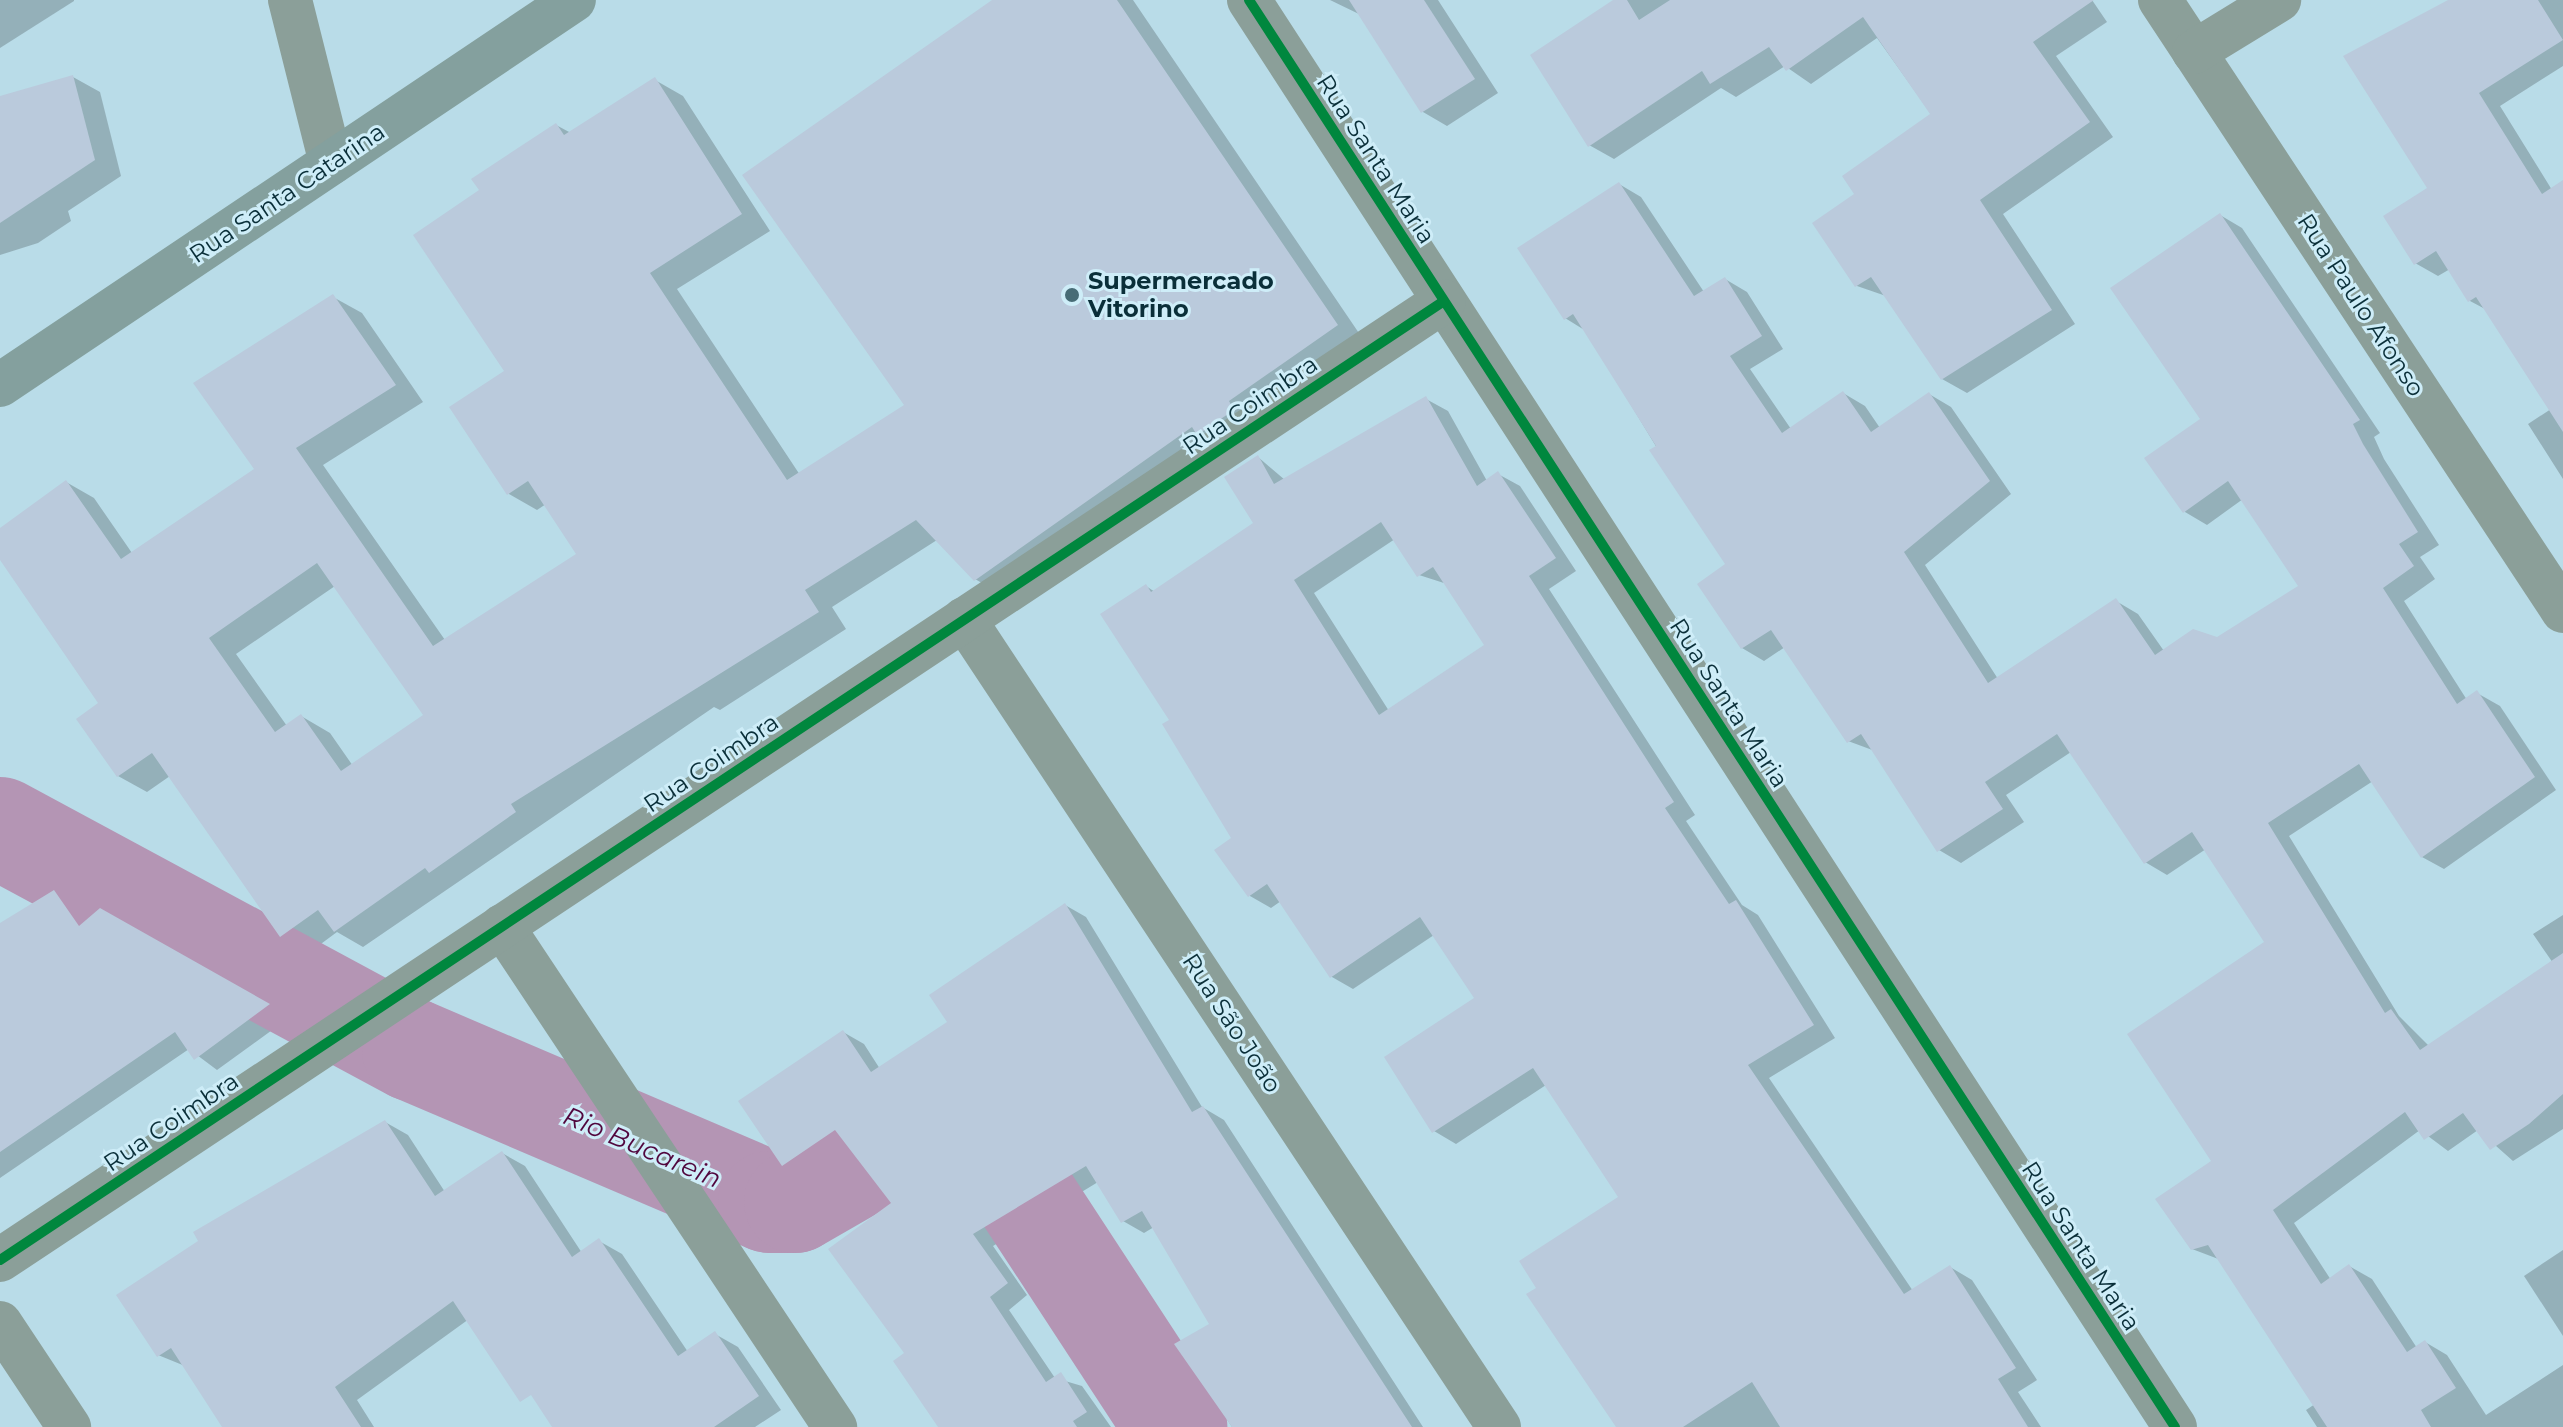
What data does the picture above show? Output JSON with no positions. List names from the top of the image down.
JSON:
{
  "streets": {
    "main road": ["Rua Santa Catarina"],
    "street": [
      "Rua Santa Maria",
      "Rua Paulo Afonso",
      "Rua Coimbra",
      "Rua São João"
    ]
  },
  "crossings": [
    ["Rua Santa Maria", "Rua Coimbra"],
    ["Rua Coimbra", "Rua São João"]
  ],
  "water": ["Rio Bucarein"],
  "places": ["Supermercado Vitorino"]
}
